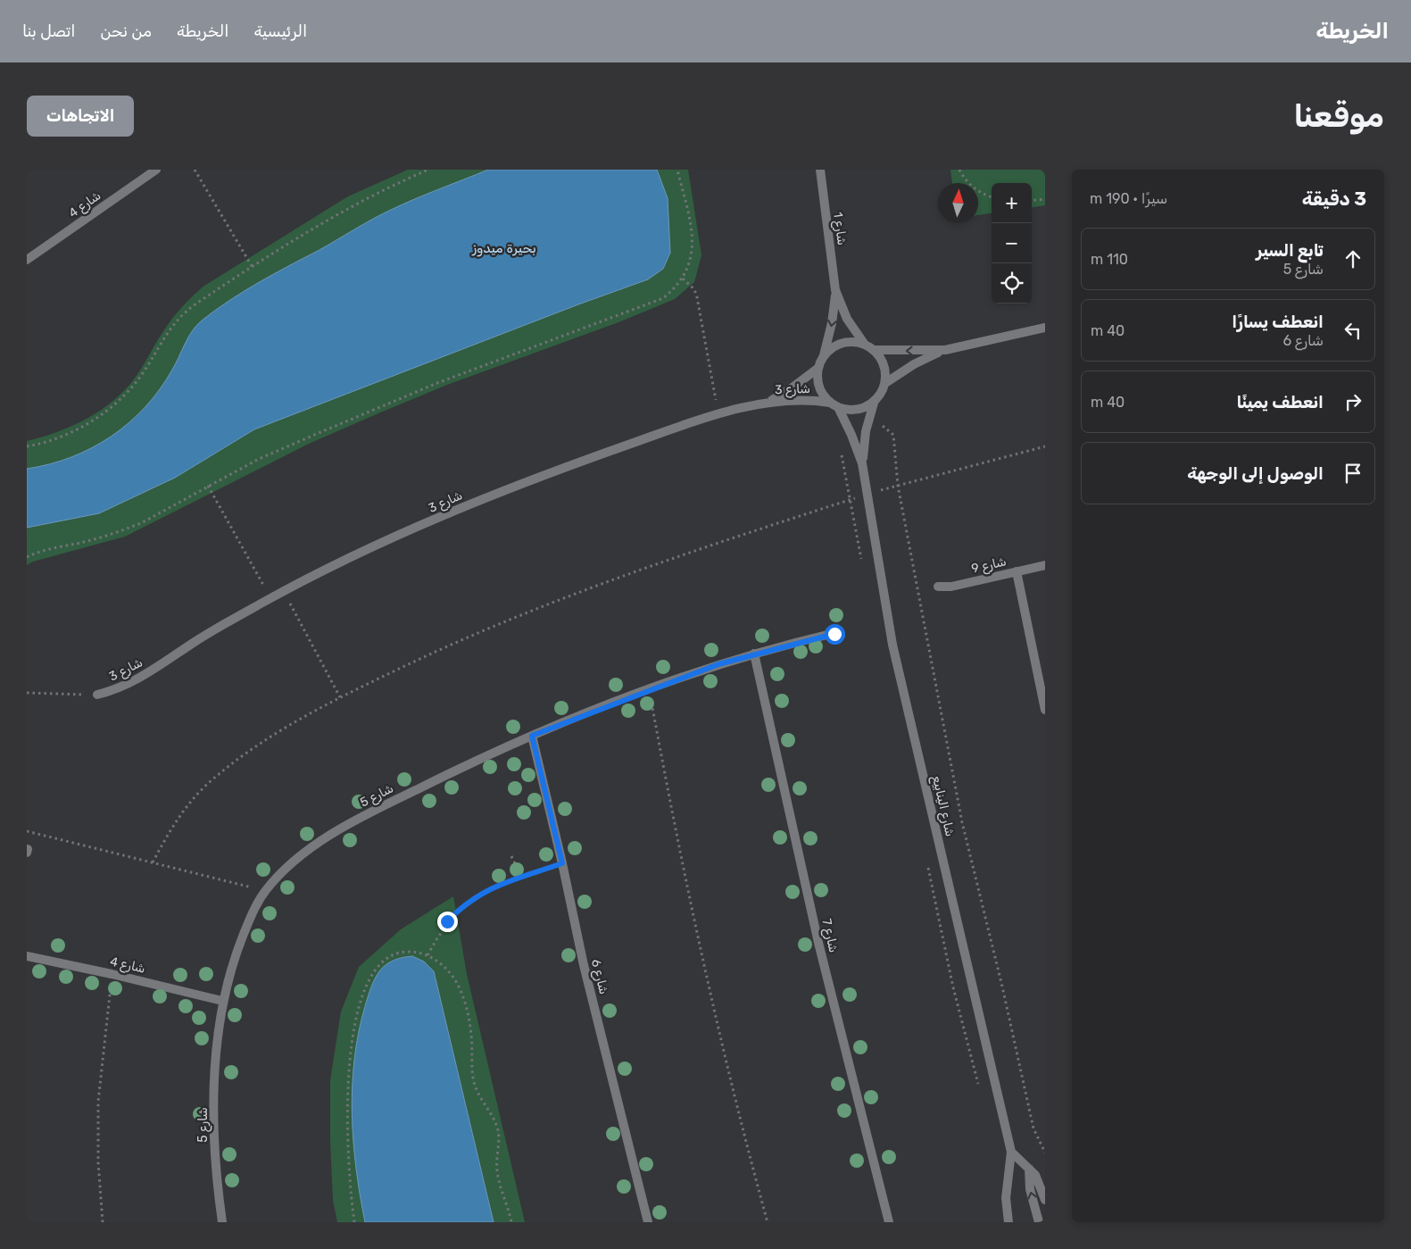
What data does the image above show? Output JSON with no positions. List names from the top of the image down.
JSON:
{
  "streets": {
    "street": [
      "شارع 4",
      "شارع 1",
      "شارع 3",
      "شارع 9",
      "شارع 5",
      "شارع الينابيع",
      "شارع 7",
      "شارع 6"
    ]
  },
  "crossings": [
    ["شارع 4", "شارع 5"],
    ["شارع 1", "شارع 3"],
    ["شارع 1", "شارع الينابيع"],
    ["شارع 3", "شارع الينابيع"],
    ["شارع 5", "شارع 7"],
    ["شارع 5", "شارع 6"]
  ],
  "water": ["بحيرة ميدوز"],
  "north": "top",
  "page": {
    "header": "الخريطة",
    "nav": [
      "الرئيسية",
      "الخريطة",
      "من نحن",
      "اتصل بنا"
    ],
    "buttons": "الاتجاهات",
    "title": "موقعنا",
    "heading": ["3 دقيقة", "سيرًا · 190 m"],
    "map_buttons": ["+", "−"],
    "list": [
      ["تابع السير", "شارع 5", "110 m"],
      ["انعطف يسارًا", "شارع 6", "40 m"],
      ["انعطف يمينًا", "40 m"],
      "الوصول إلى الوجهة"
    ]
  }
}
